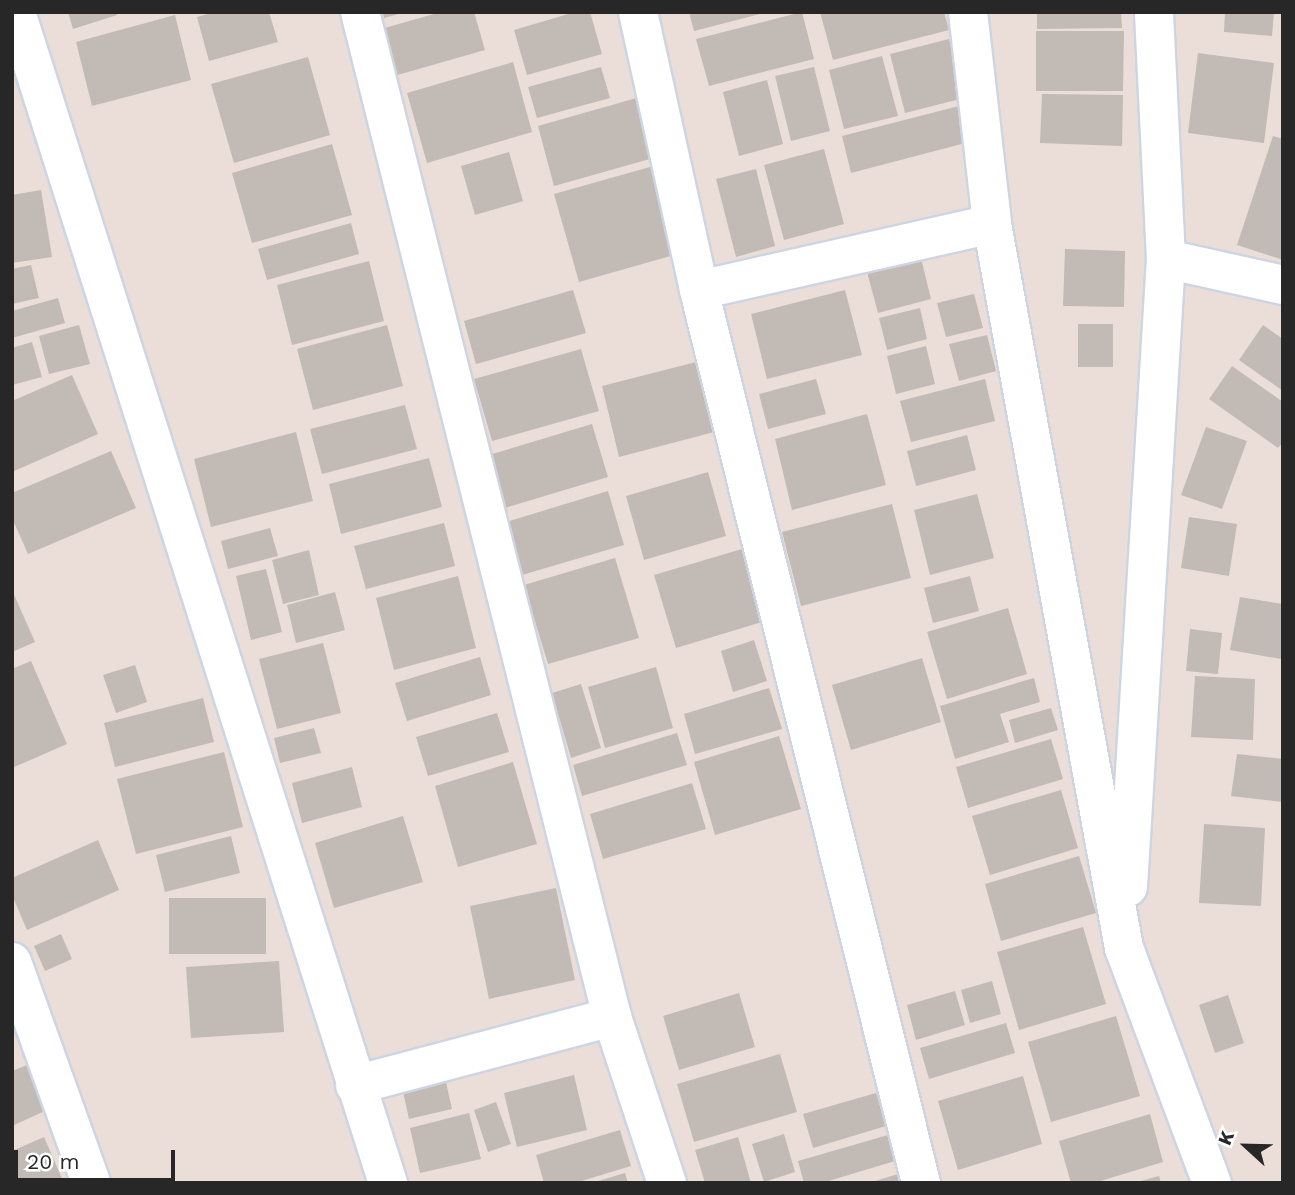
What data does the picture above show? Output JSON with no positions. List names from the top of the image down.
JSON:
{
  "scale_bar": "20 m",
  "north": "left"
}
